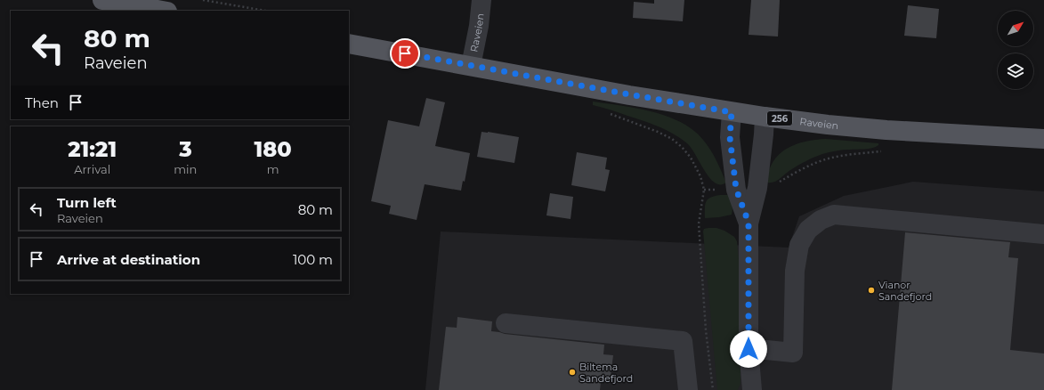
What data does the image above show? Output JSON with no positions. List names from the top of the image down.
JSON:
{
  "streets": {
    "main road": ["Raveien", "256"]
  },
  "places": ["Vianor Sandefjord", "Biltema Sandefjord"],
  "north": "top right",
  "page": {
    "turn": ["80 m", "Raveien"],
    "then": "Then",
    "eta": [
      "21:21",
      "Arrival",
      "3",
      "min",
      "180",
      "m"
    ],
    "list": [
      {
        "name": "Turn left",
        "note": "Raveien",
        "value": "80 m"
      },
      {
        "name": "Arrive at destination",
        "value": "100 m"
      }
    ]
  }
}
